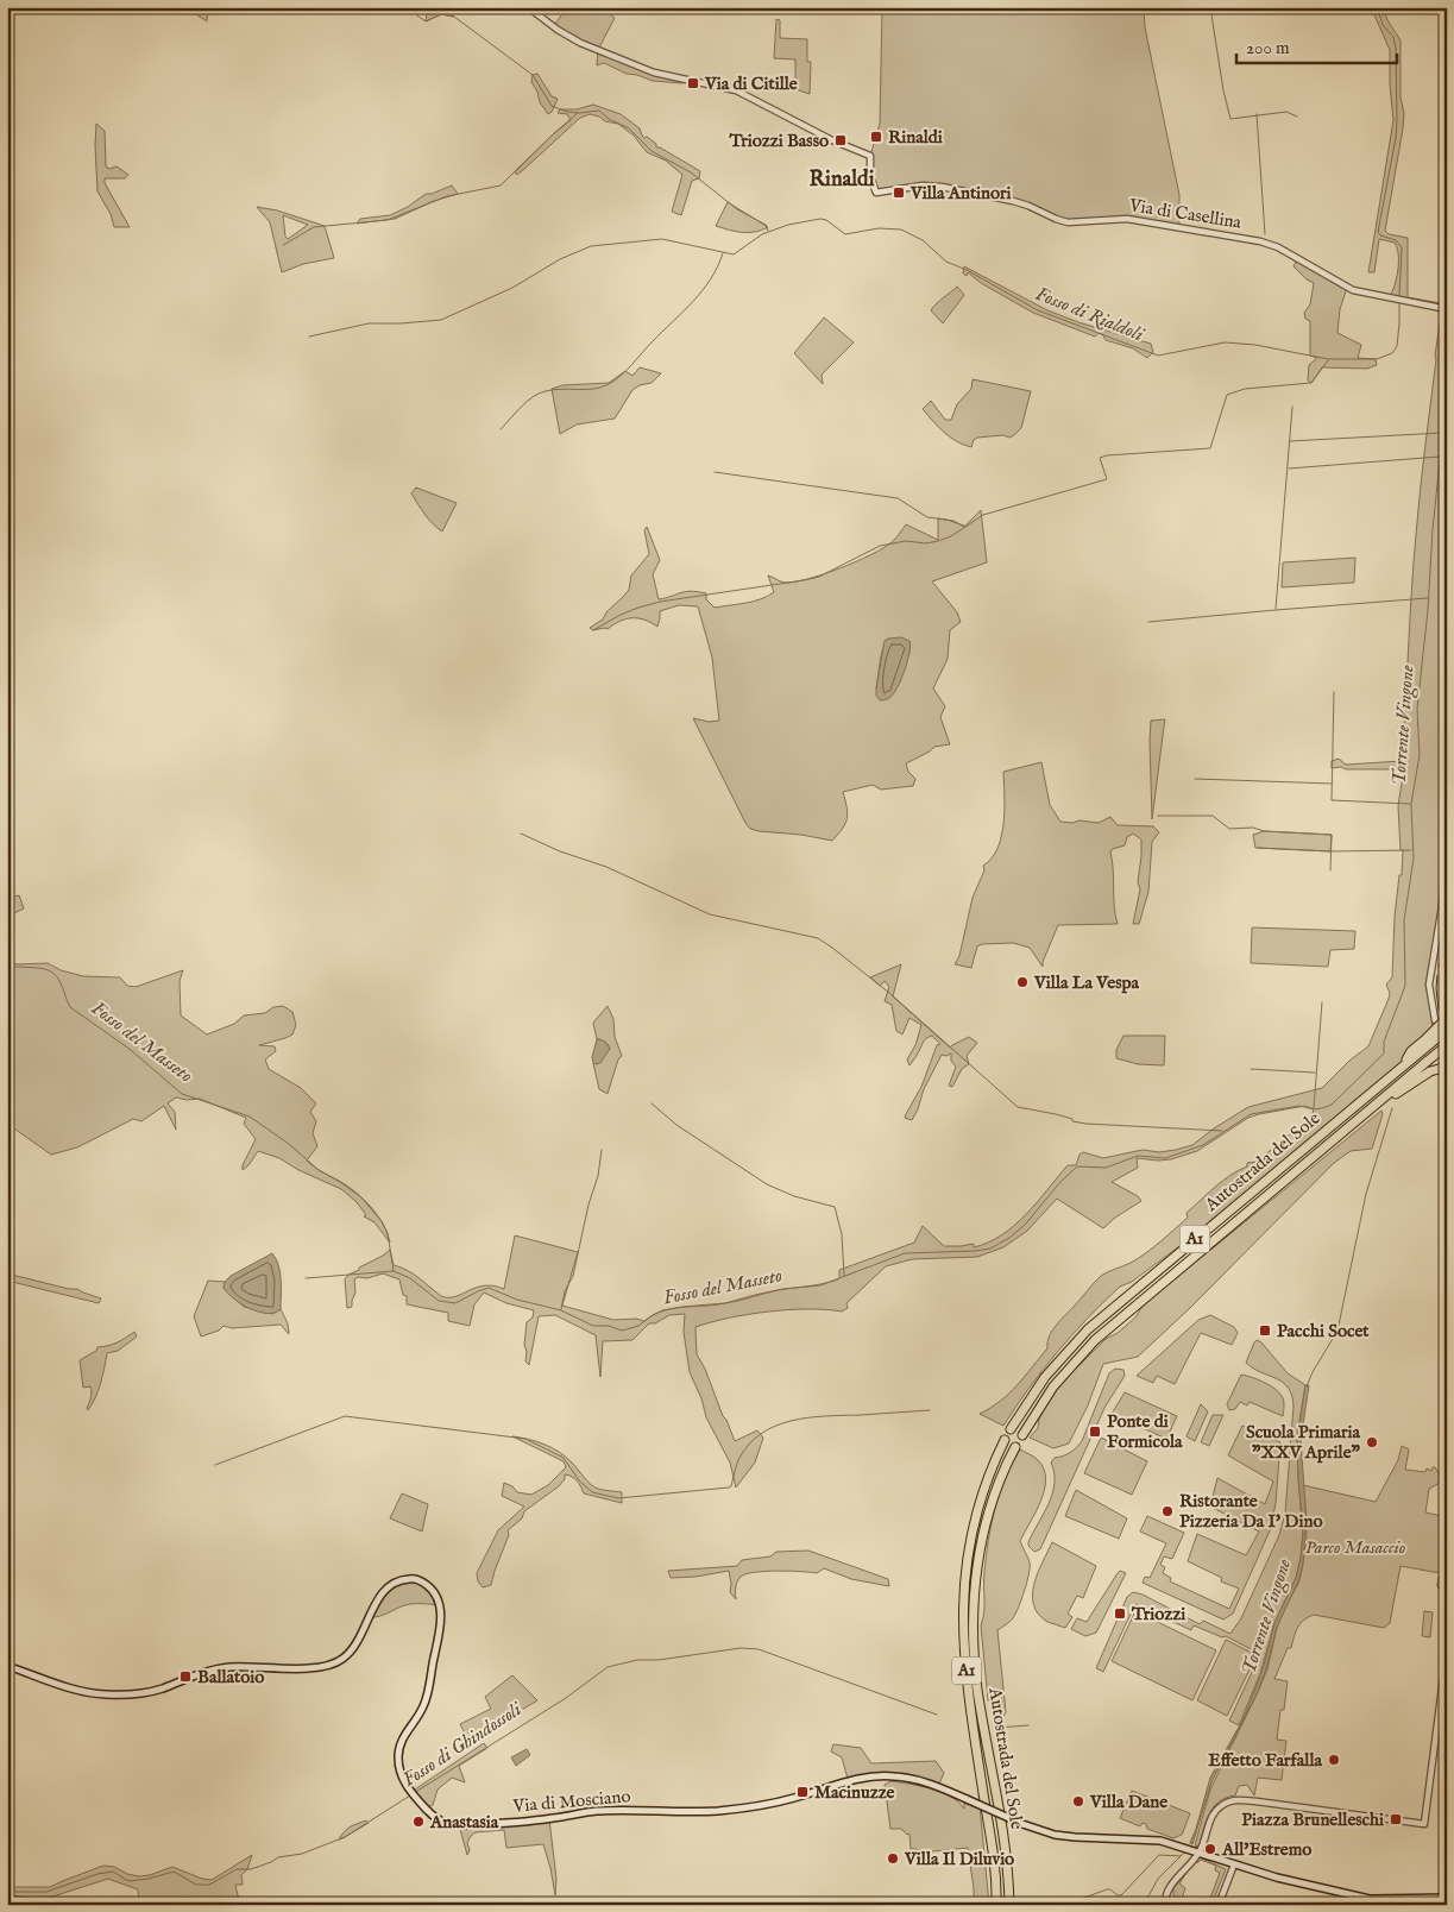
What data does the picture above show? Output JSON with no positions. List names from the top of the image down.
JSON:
{
  "streets": {
    "highway": ["Autostrada del Sole", "A1"],
    "main road": ["Via di Mosciano"],
    "street": ["Via di Casellina"]
  },
  "districts": ["Rinaldi"],
  "water": [
    "Fosso di Rialdoli",
    "Torrente Vingone",
    "Fosso del Masseto",
    "Fosso di Ghindossoli"
  ],
  "parks": ["Parco Masaccio"],
  "places": {
    "transit": [
      "Via di Citille",
      "Rinaldi",
      "Triozzi Basso",
      "Villa Antinori",
      "Pacchi Socet",
      "Ponte di Formicola",
      "Triozzi",
      "Ballatoio",
      "Macinuzze",
      "Piazza Brunelleschi"
    ],
    "other": [
      "Villa La Vespa",
      "Scuola Primaria \"XXV Aprile\"",
      "Ristorante Pizzeria Da I' Dino",
      "Effetto Farfalla",
      "Villa Dane",
      "Anastasia",
      "All'Estremo",
      "Villa Il Diluvio"
    ]
  },
  "scale_bar": "200 m"
}
